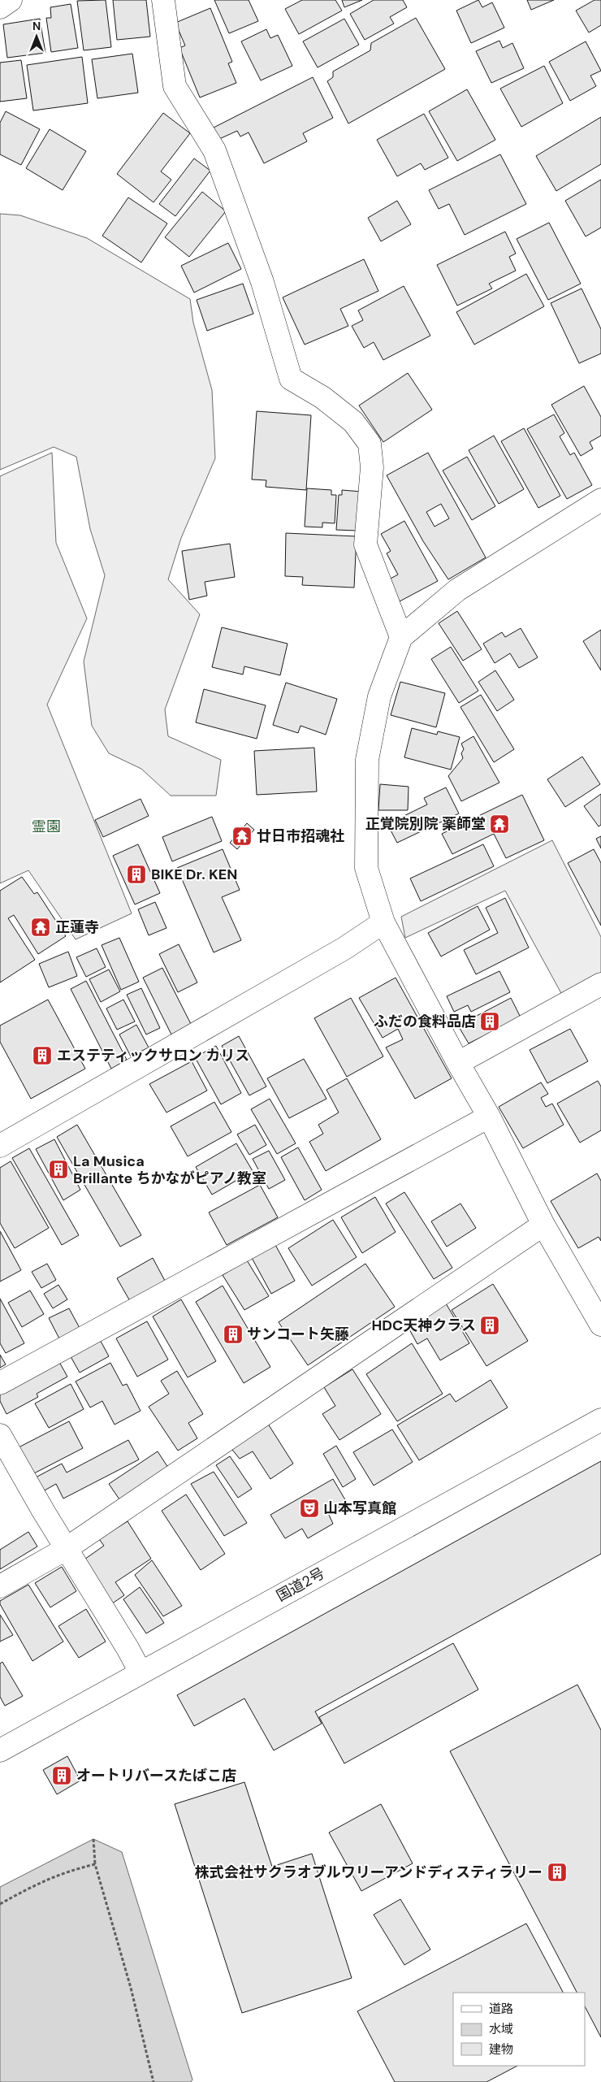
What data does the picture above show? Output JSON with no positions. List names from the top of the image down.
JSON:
{
  "streets": {
    "main road": ["国道2号"]
  },
  "parks": ["霊園"],
  "places": {
    "temple": ["正覚院別院 薬師堂", "廿日市招魂社", "正蓮寺"],
    "building": [
      "BIKE Dr. KEN",
      "ふだの食料品店",
      "エステティックサロン カリス",
      "La Musica Brillante ちかながピアノ教室",
      "HDC天神クラス",
      "サンコート矢藤",
      "オートリバースたばこ店",
      "株式会社サクラオブルワリーアンドディスティラリー"
    ],
    "theatre": ["山本写真館"]
  },
  "legend": ["道路", "水域", "建物"],
  "north": "top"
}
